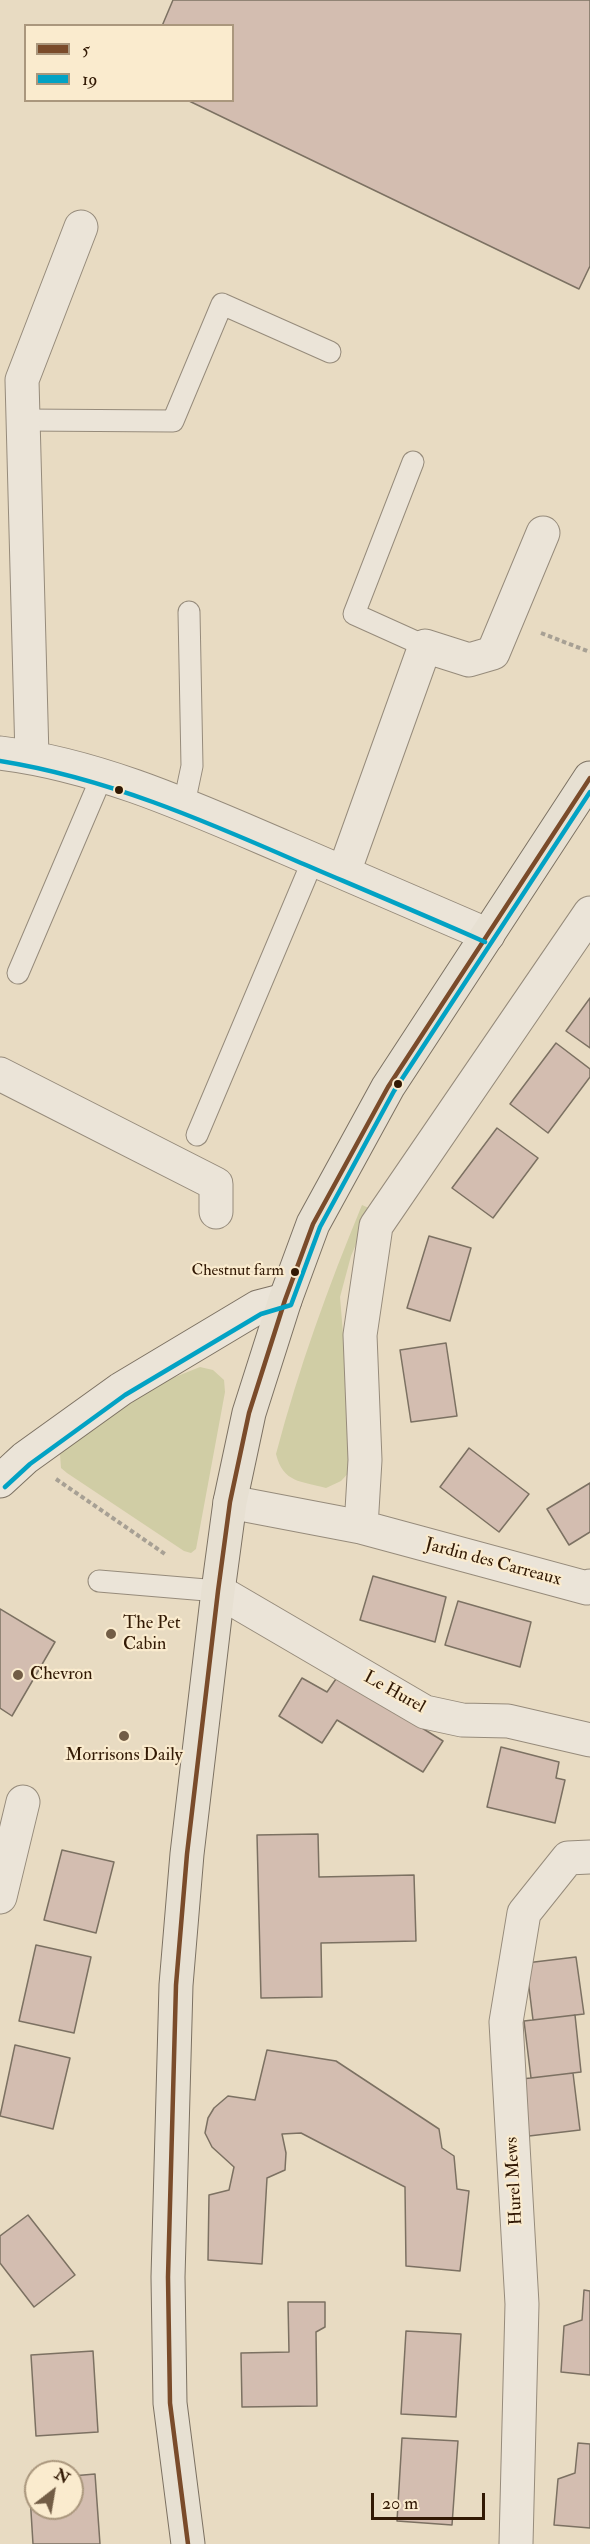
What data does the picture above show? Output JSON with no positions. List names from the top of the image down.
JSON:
{
  "streets": {
    "street": ["Jardin des Carreaux", "Le Hurel", "Hurel Mews"]
  },
  "places": [
    "Chestnut farm",
    "The Pet Cabin",
    "Chevron",
    "Morrisons Daily"
  ],
  "lines": ["transit line 19", "transit line 5"],
  "legend": ["5", "19"],
  "scale_bar": "20 m",
  "north": "top right"
}
